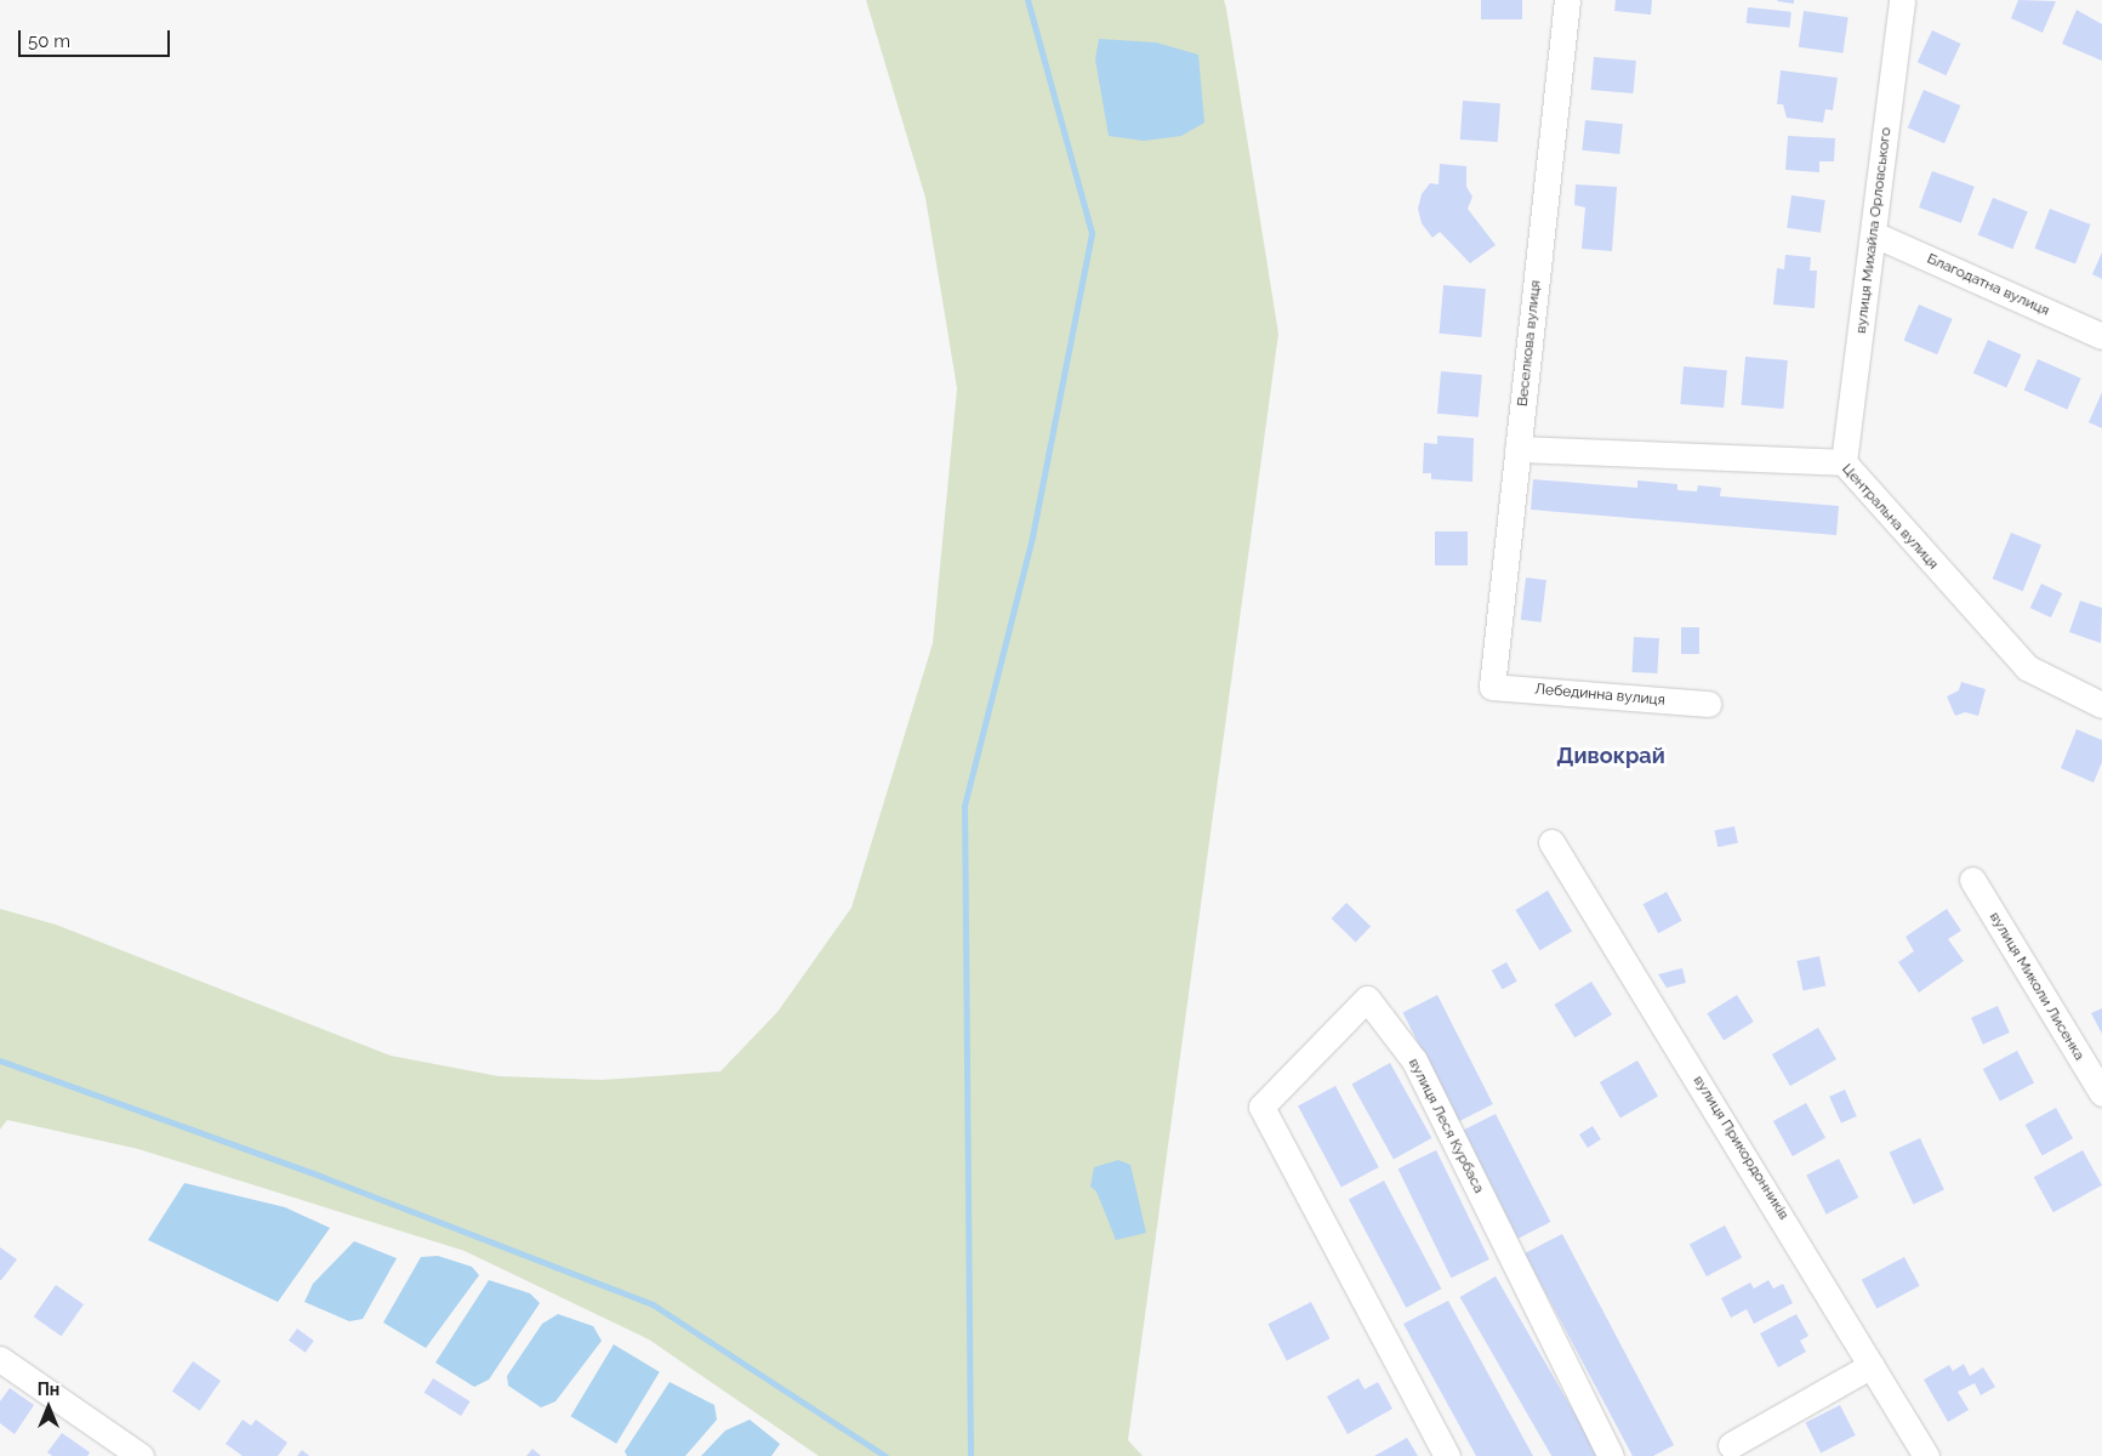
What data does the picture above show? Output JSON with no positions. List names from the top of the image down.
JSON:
{
  "streets": {
    "street": [
      "вулиця Михайла Орловського",
      "Благодатна вулиця",
      "Веселкова вулиця",
      "Центральна вулиця",
      "Лебединна вулиця",
      "вулиця Миколи Лисенка",
      "вулиця Леся Курбаса",
      "вулиця Прикордонників"
    ]
  },
  "crossings": [
    ["вулиця Михайла Орловського", "Благодатна вулиця"],
    ["вулиця Михайла Орловського", "Центральна вулиця"],
    ["Веселкова вулиця", "Центральна вулиця"],
    ["Веселкова вулиця", "Лебединна вулиця"]
  ],
  "districts": ["Дивокрай"],
  "scale_bar": "50 m",
  "north": "top"
}
